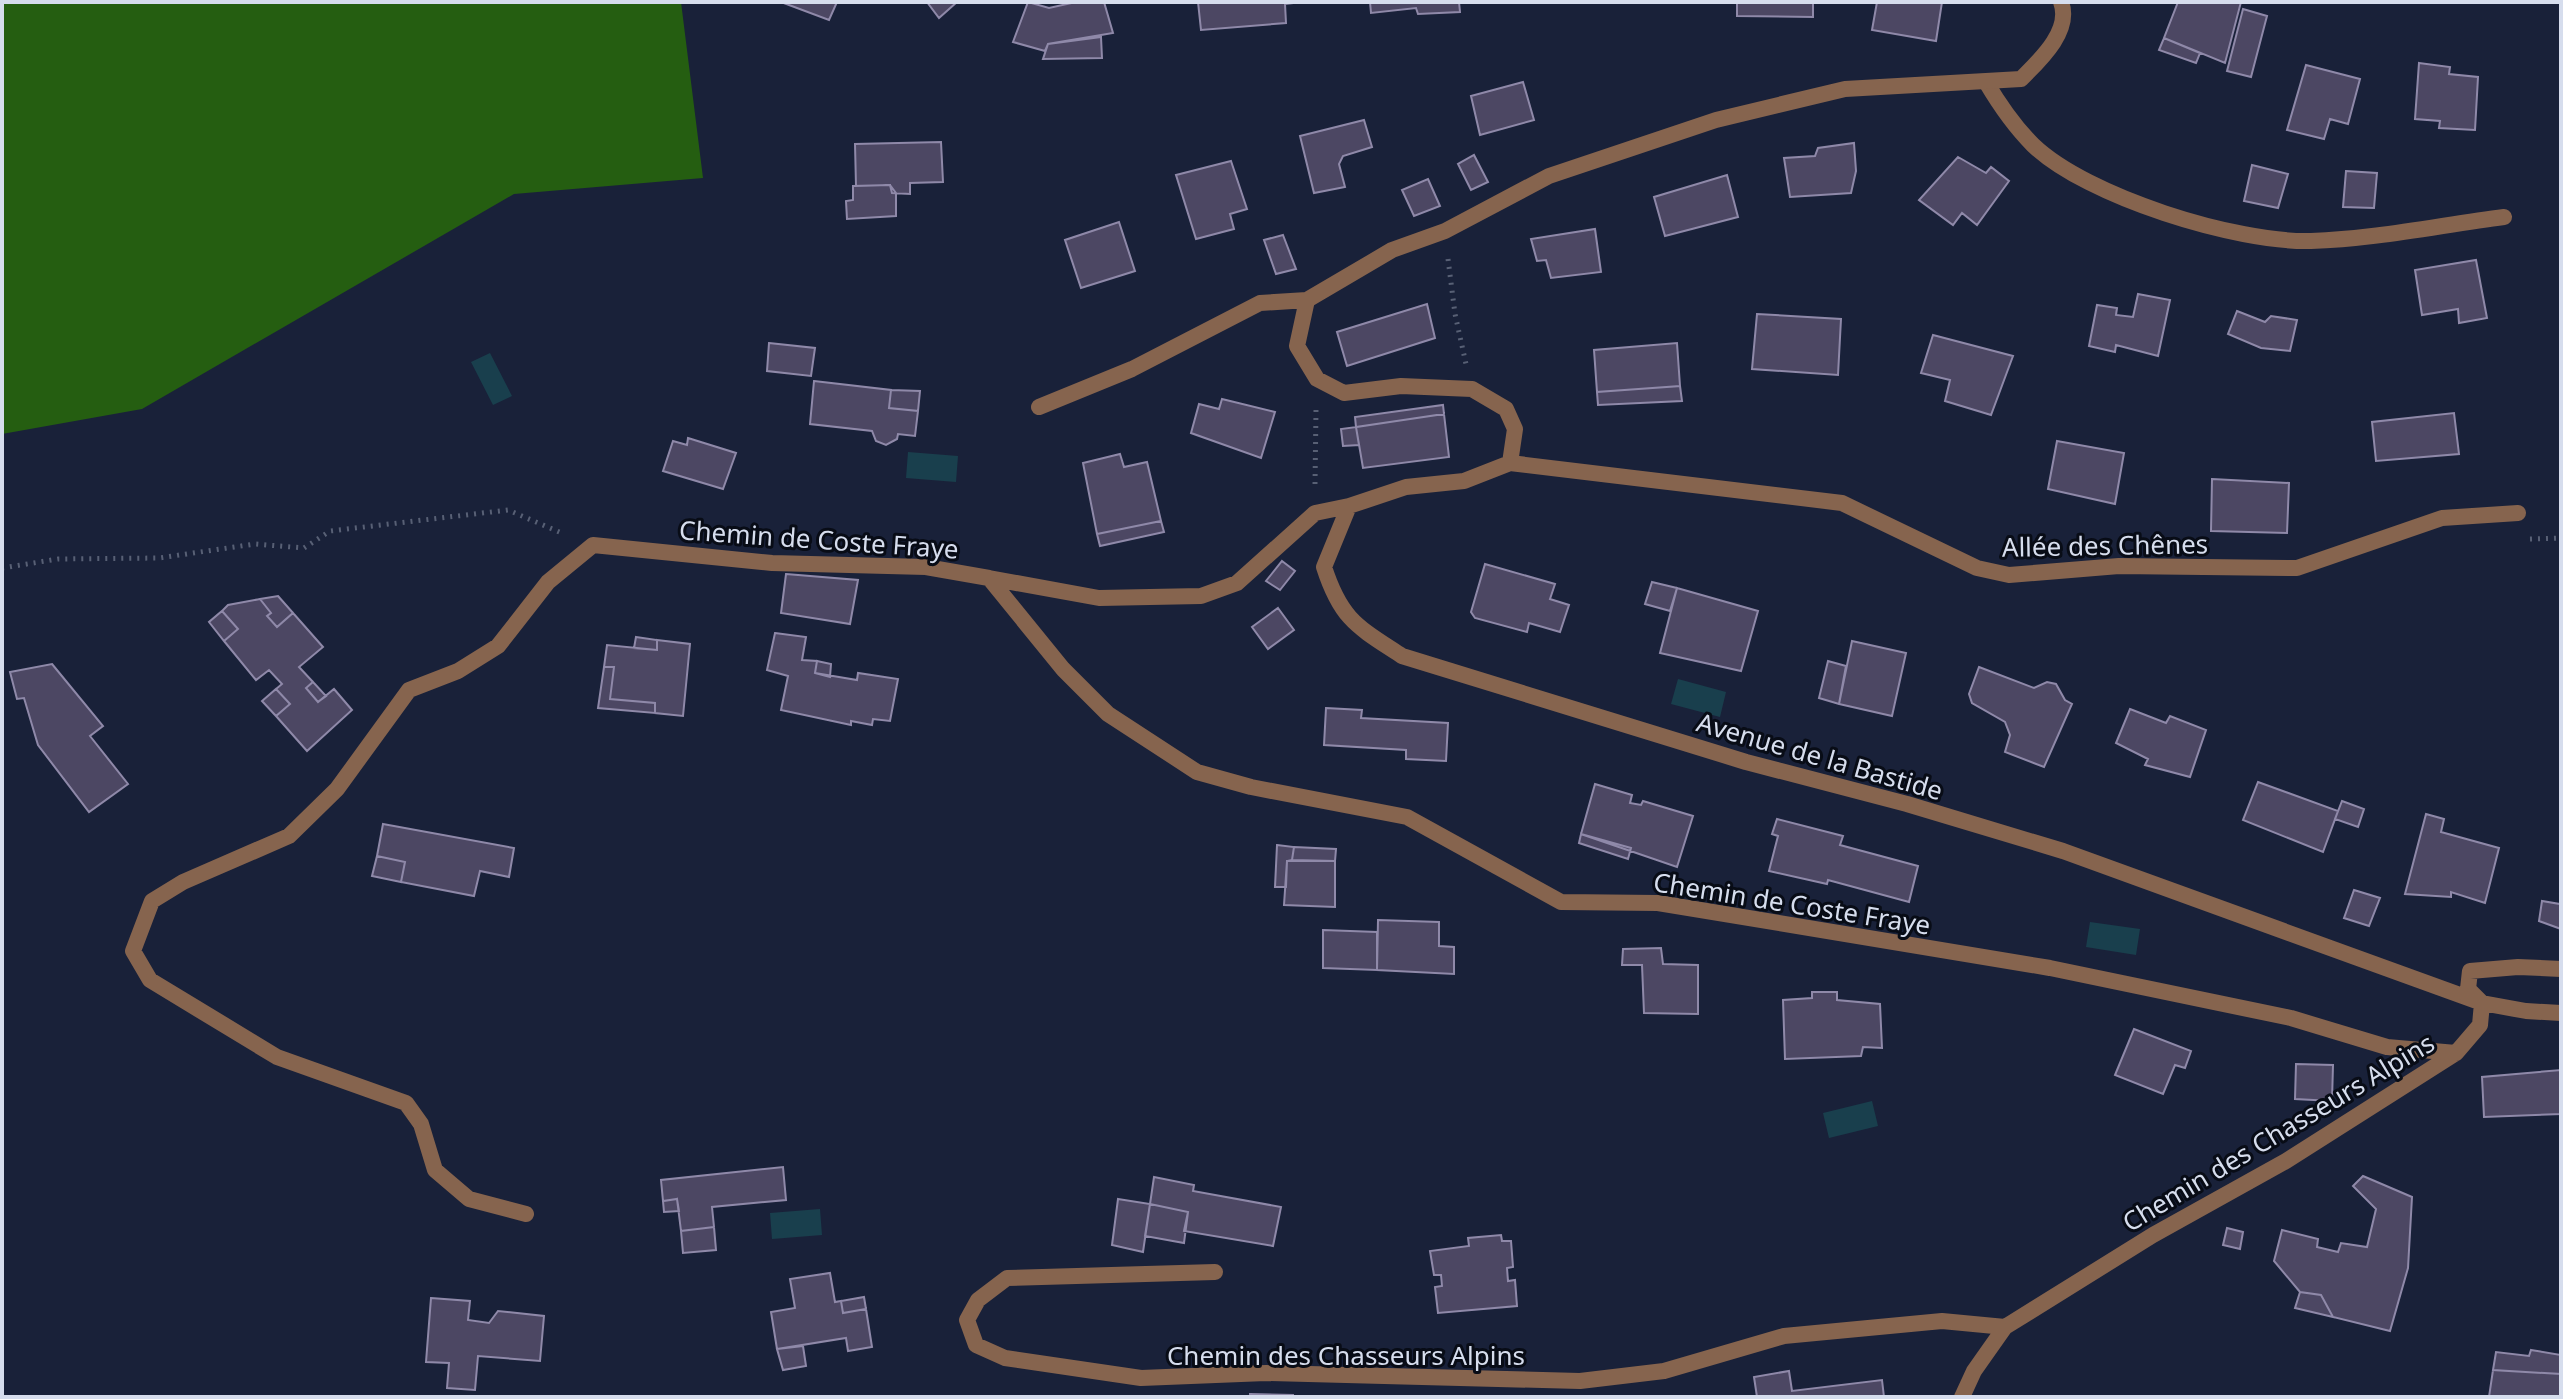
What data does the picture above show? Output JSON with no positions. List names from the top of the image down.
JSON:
{
  "streets": {
    "street": [
      "Chemin de Coste Fraye",
      "Allée des Chênes",
      "Avenue de la Bastide",
      "Chemin des Chasseurs Alpins"
    ]
  },
  "crossings": [
    ["Chemin de Coste Fraye", "Chemin des Chasseurs Alpins"],
    ["Avenue de la Bastide", "Chemin des Chasseurs Alpins"]
  ]
}
